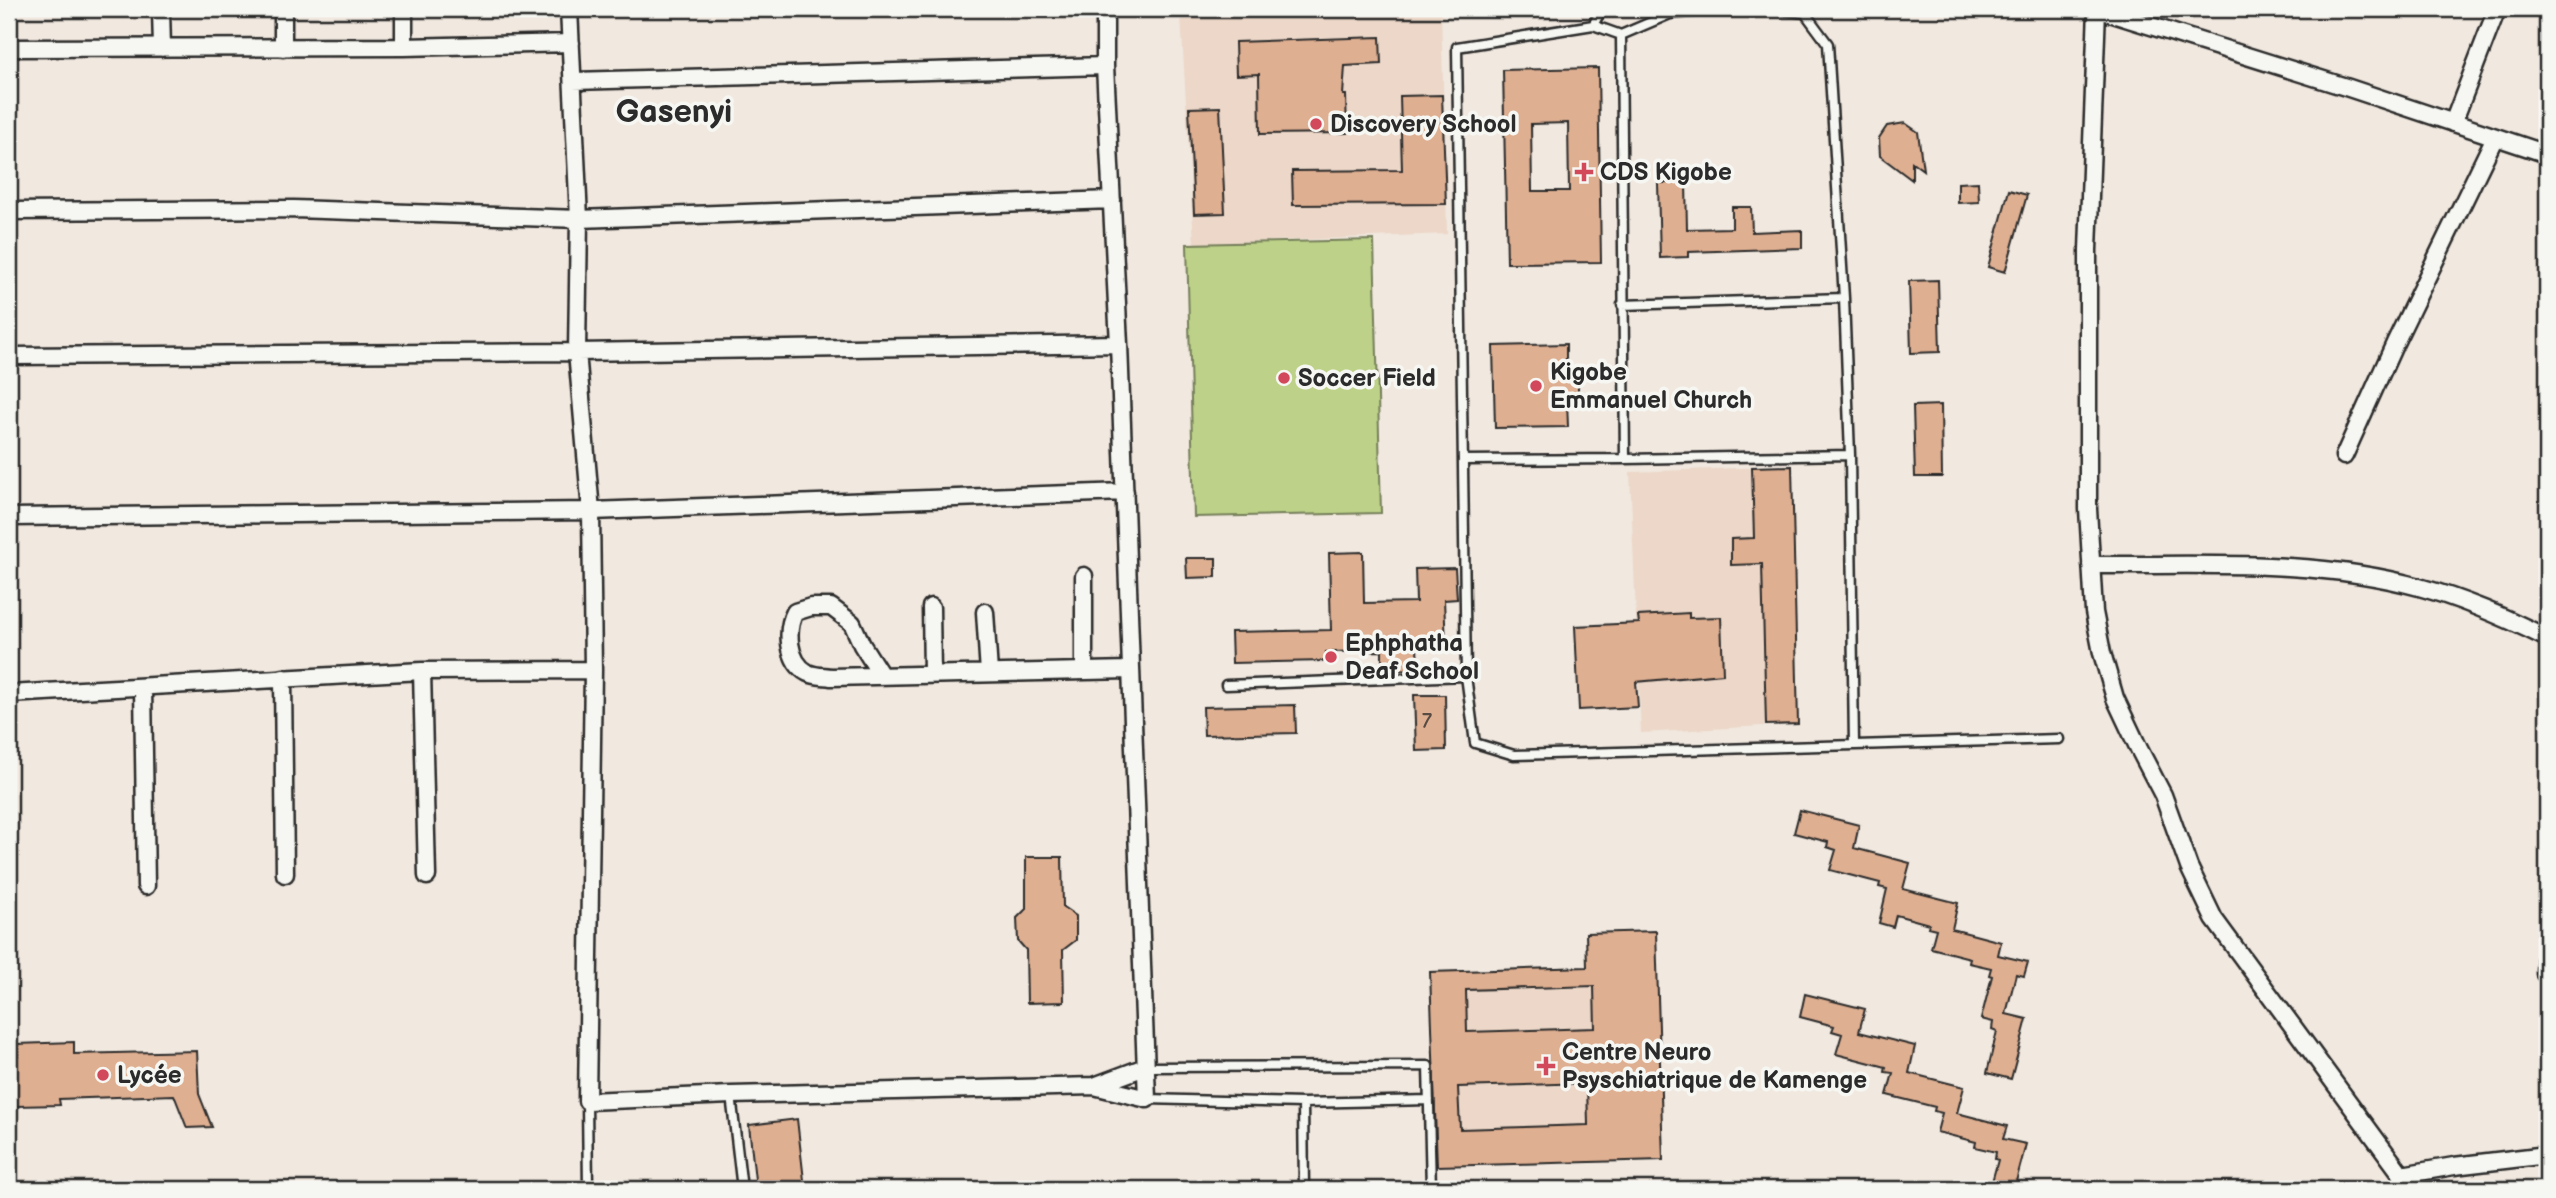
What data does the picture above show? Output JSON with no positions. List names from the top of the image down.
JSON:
{
  "districts": ["Gasenyi"],
  "places": {
    "other": [
      "Discovery School",
      "Soccer Field",
      "Kigobe Emmanuel Church",
      "Ephphatha Deaf School",
      "Lycée"
    ],
    "health": ["CDS Kigobe", "Centre Neuro Psyschiatrique de Kamenge"]
  },
  "house_numbers": ["7"]
}
